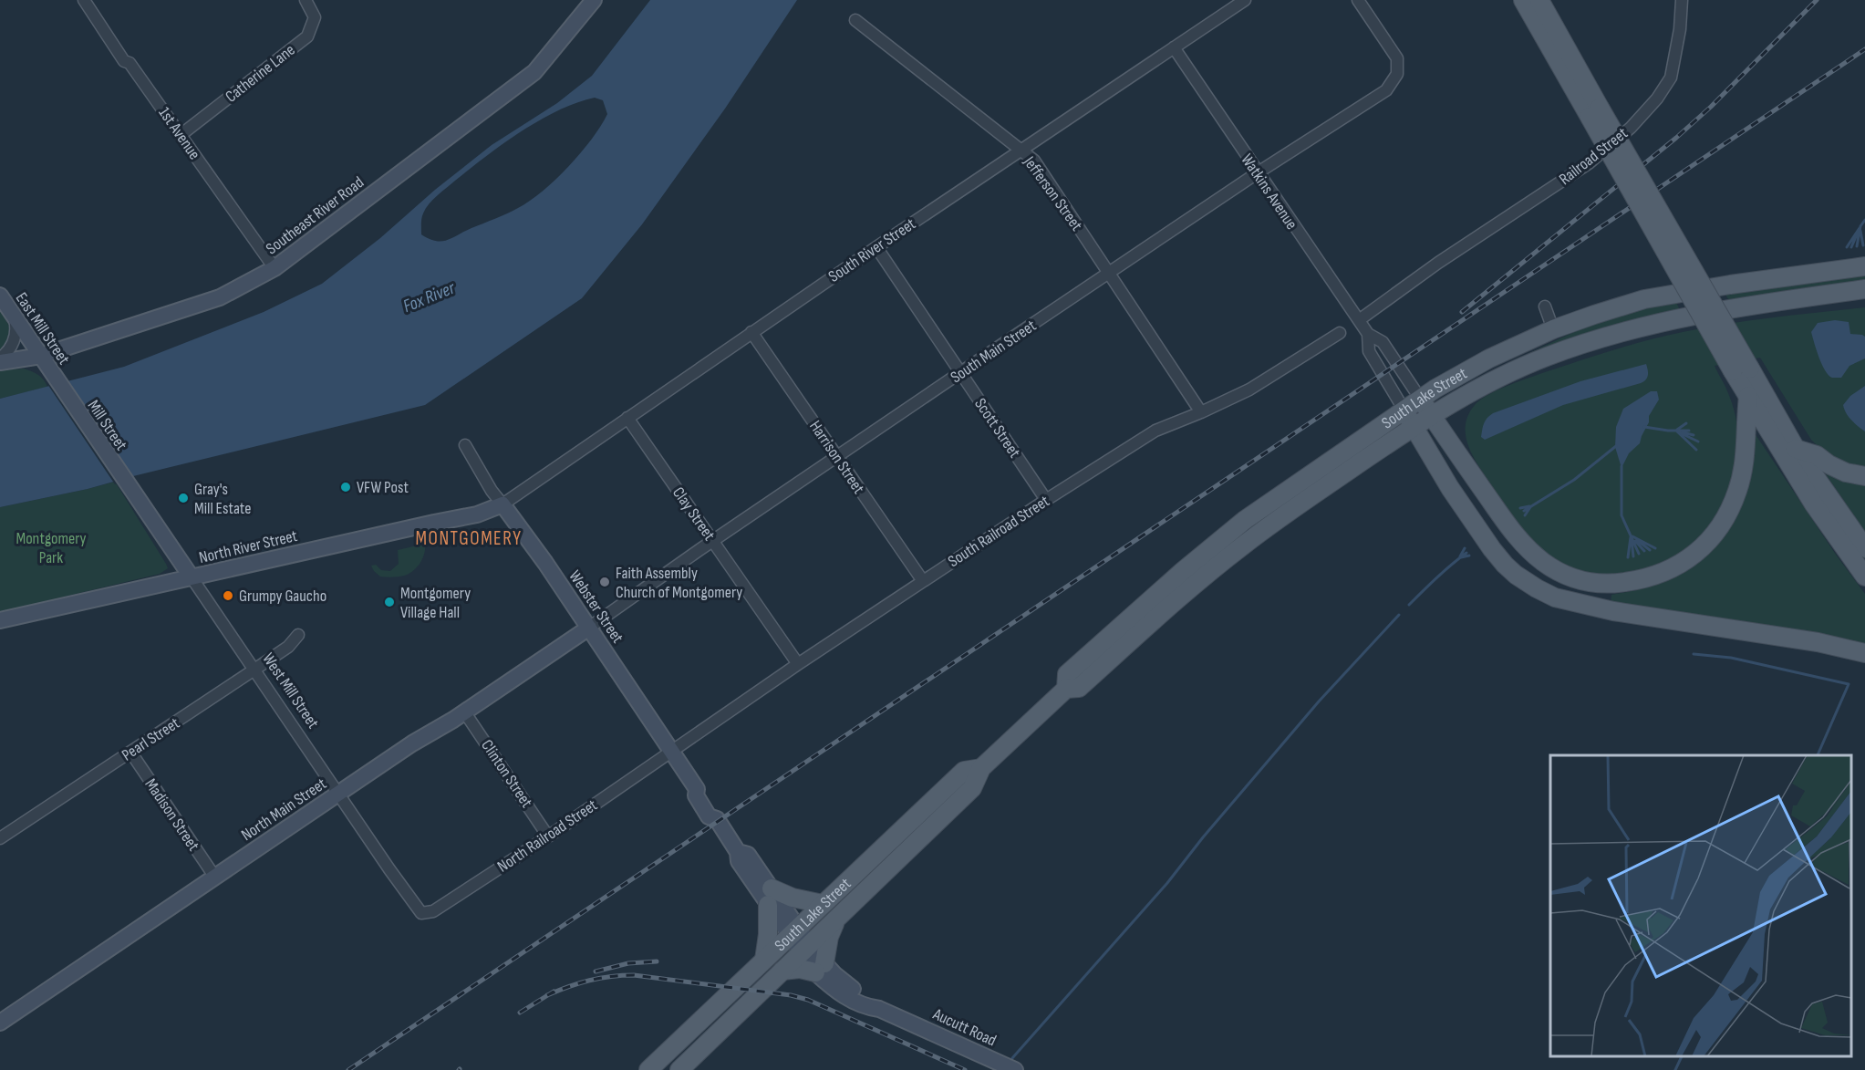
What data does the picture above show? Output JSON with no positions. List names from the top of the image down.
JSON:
{
  "streets": {
    "main road": ["South Lake Street"],
    "street": [
      "Catherine Lane",
      "1st Avenue",
      "Railroad Street",
      "Watkins Avenue",
      "Jefferson Street",
      "Southeast River Road",
      "South River Street",
      "East Mill Street",
      "South Main Street",
      "Mill Street",
      "Scott Street",
      "Harrison Street",
      "Clay Street",
      "South Railroad Street",
      "North River Street",
      "Webster Street",
      "West Mill Street",
      "Pearl Street",
      "Clinton Street",
      "North Main Street",
      "Madison Street",
      "North Railroad Street",
      "Aucutt Road"
    ]
  },
  "crossings": [
    ["Catherine Lane", "1st Avenue"],
    ["1st Avenue", "Southeast River Road"],
    ["Railroad Street", "Watkins Avenue"],
    ["Watkins Avenue", "South River Street"],
    ["Watkins Avenue", "South Main Street"],
    ["Watkins Avenue", "South Lake Street"],
    ["Jefferson Street", "South River Street"],
    ["Jefferson Street", "South Main Street"],
    ["Jefferson Street", "South Railroad Street"],
    ["Southeast River Road", "East Mill Street"],
    ["South River Street", "Scott Street"],
    ["South River Street", "Harrison Street"],
    ["South River Street", "Clay Street"],
    ["South River Street", "North River Street"],
    ["South River Street", "Webster Street"],
    ["East Mill Street", "Mill Street"],
    ["South Main Street", "Scott Street"],
    ["South Main Street", "Harrison Street"],
    ["South Main Street", "Clay Street"],
    ["South Main Street", "Webster Street"],
    ["South Main Street", "North Main Street"],
    ["South Lake Street", "Webster Street"],
    ["Mill Street", "West Mill Street"],
    ["Scott Street", "South Railroad Street"],
    ["Harrison Street", "South Railroad Street"],
    ["Clay Street", "South Railroad Street"],
    ["South Railroad Street", "Webster Street"],
    ["South Railroad Street", "North Railroad Street"],
    ["North River Street", "Webster Street"],
    ["North River Street", "West Mill Street"],
    ["Webster Street", "North Main Street"],
    ["Webster Street", "North Railroad Street"],
    ["Webster Street", "Aucutt Road"],
    ["West Mill Street", "Pearl Street"],
    ["West Mill Street", "North Main Street"],
    ["West Mill Street", "North Railroad Street"],
    ["Pearl Street", "Madison Street"],
    ["Clinton Street", "North Main Street"],
    ["Clinton Street", "North Railroad Street"],
    ["North Main Street", "Madison Street"]
  ],
  "districts": ["MONTGOMERY"],
  "water": ["Fox River"],
  "parks": ["Montgomery Park"],
  "places": [
    "VFW Post",
    "Gray's Mill Estate",
    "Faith Assembly Church of Montgomery",
    "Grumpy Gaucho",
    "Montgomery Village Hall"
  ]
}
